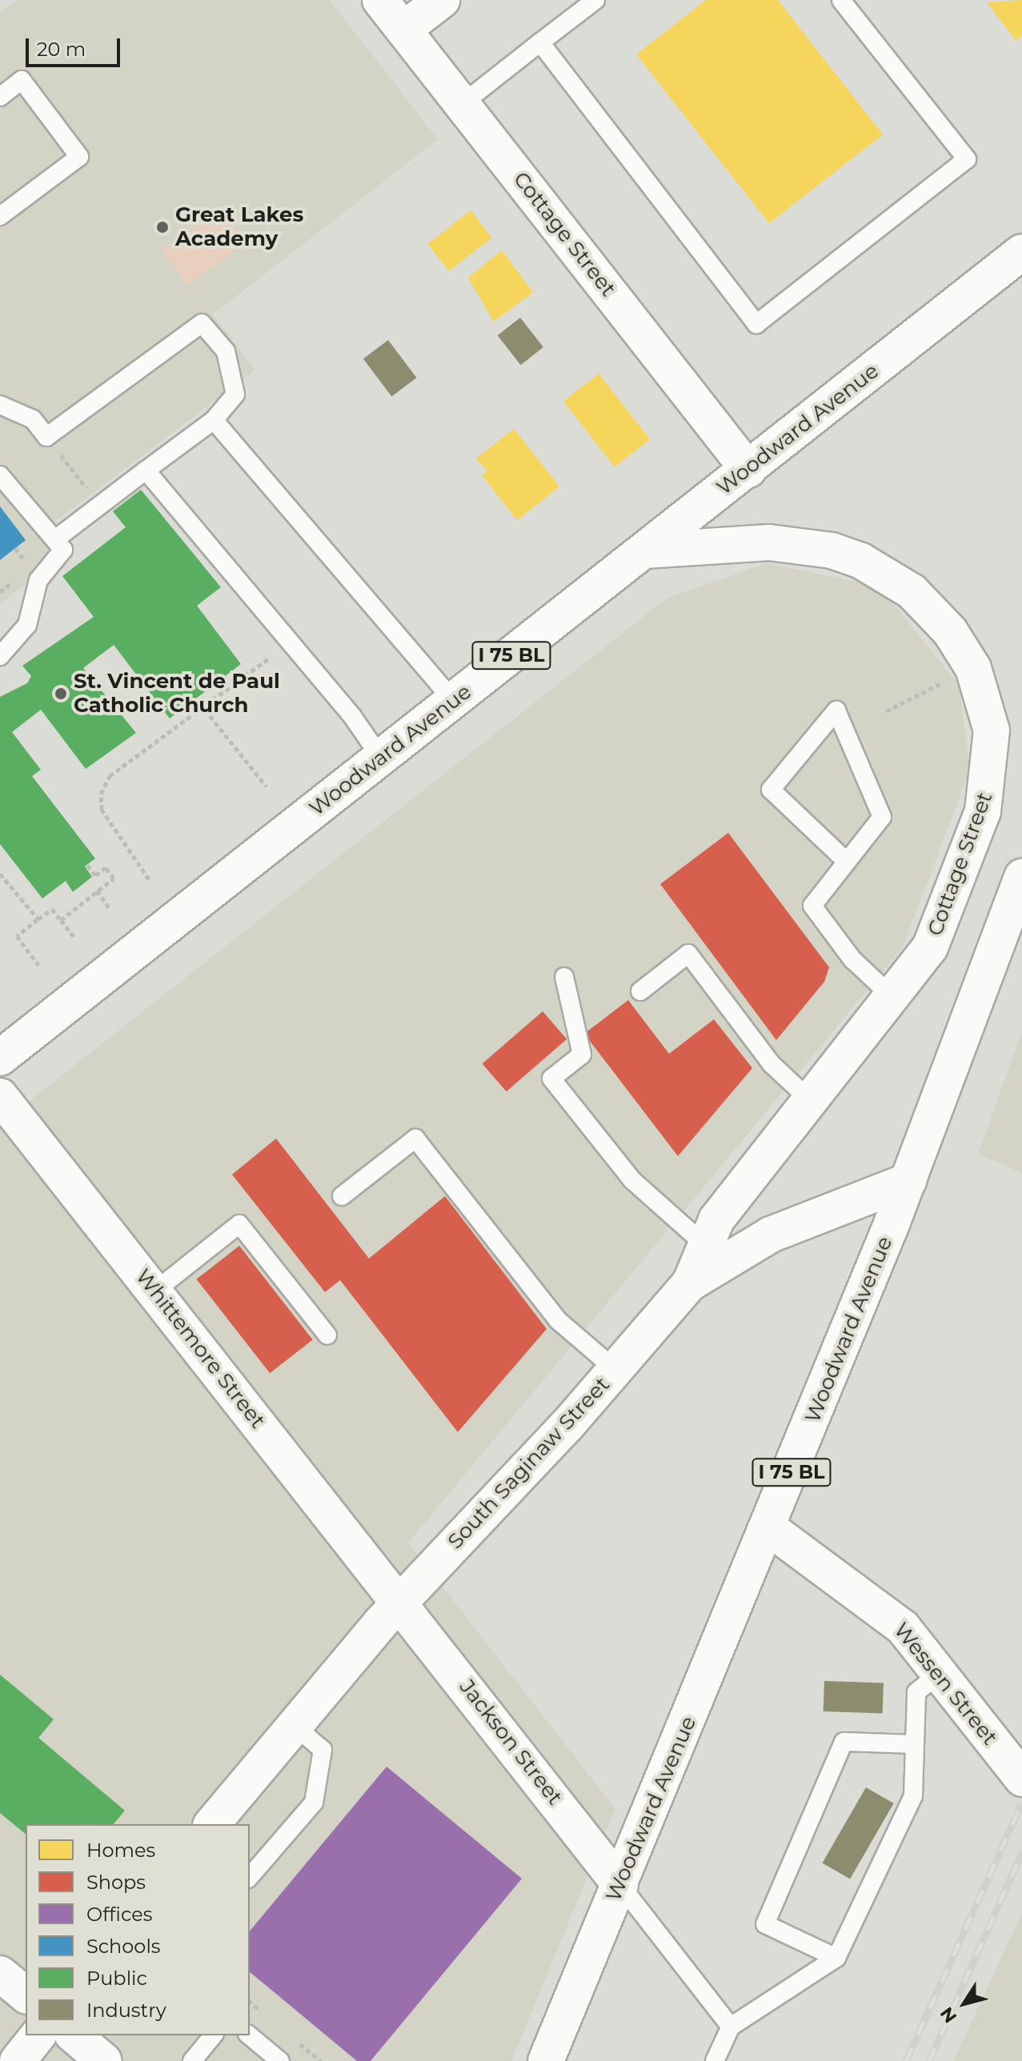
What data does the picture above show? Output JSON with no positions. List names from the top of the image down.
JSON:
{
  "streets": {
    "street": [
      "Cottage Street",
      "Woodward Avenue",
      "I 75 BL",
      "Whittemore Street",
      "South Saginaw Street",
      "Wessen Street",
      "Jackson Street"
    ]
  },
  "crossings": [
    ["Cottage Street", "Woodward Avenue"],
    ["Cottage Street", "South Saginaw Street"],
    ["Woodward Avenue", "South Saginaw Street"],
    ["Woodward Avenue", "Wessen Street"],
    ["Woodward Avenue", "Jackson Street"],
    ["Whittemore Street", "South Saginaw Street"],
    ["Whittemore Street", "Jackson Street"],
    ["South Saginaw Street", "Jackson Street"]
  ],
  "places": ["Great Lakes Academy", "St. Vincent de Paul Catholic Church"],
  "legend": [
    "Homes",
    "Shops",
    "Offices",
    "Schools",
    "Public",
    "Industry"
  ],
  "scale_bar": "20 m",
  "north": "bottom left"
}
